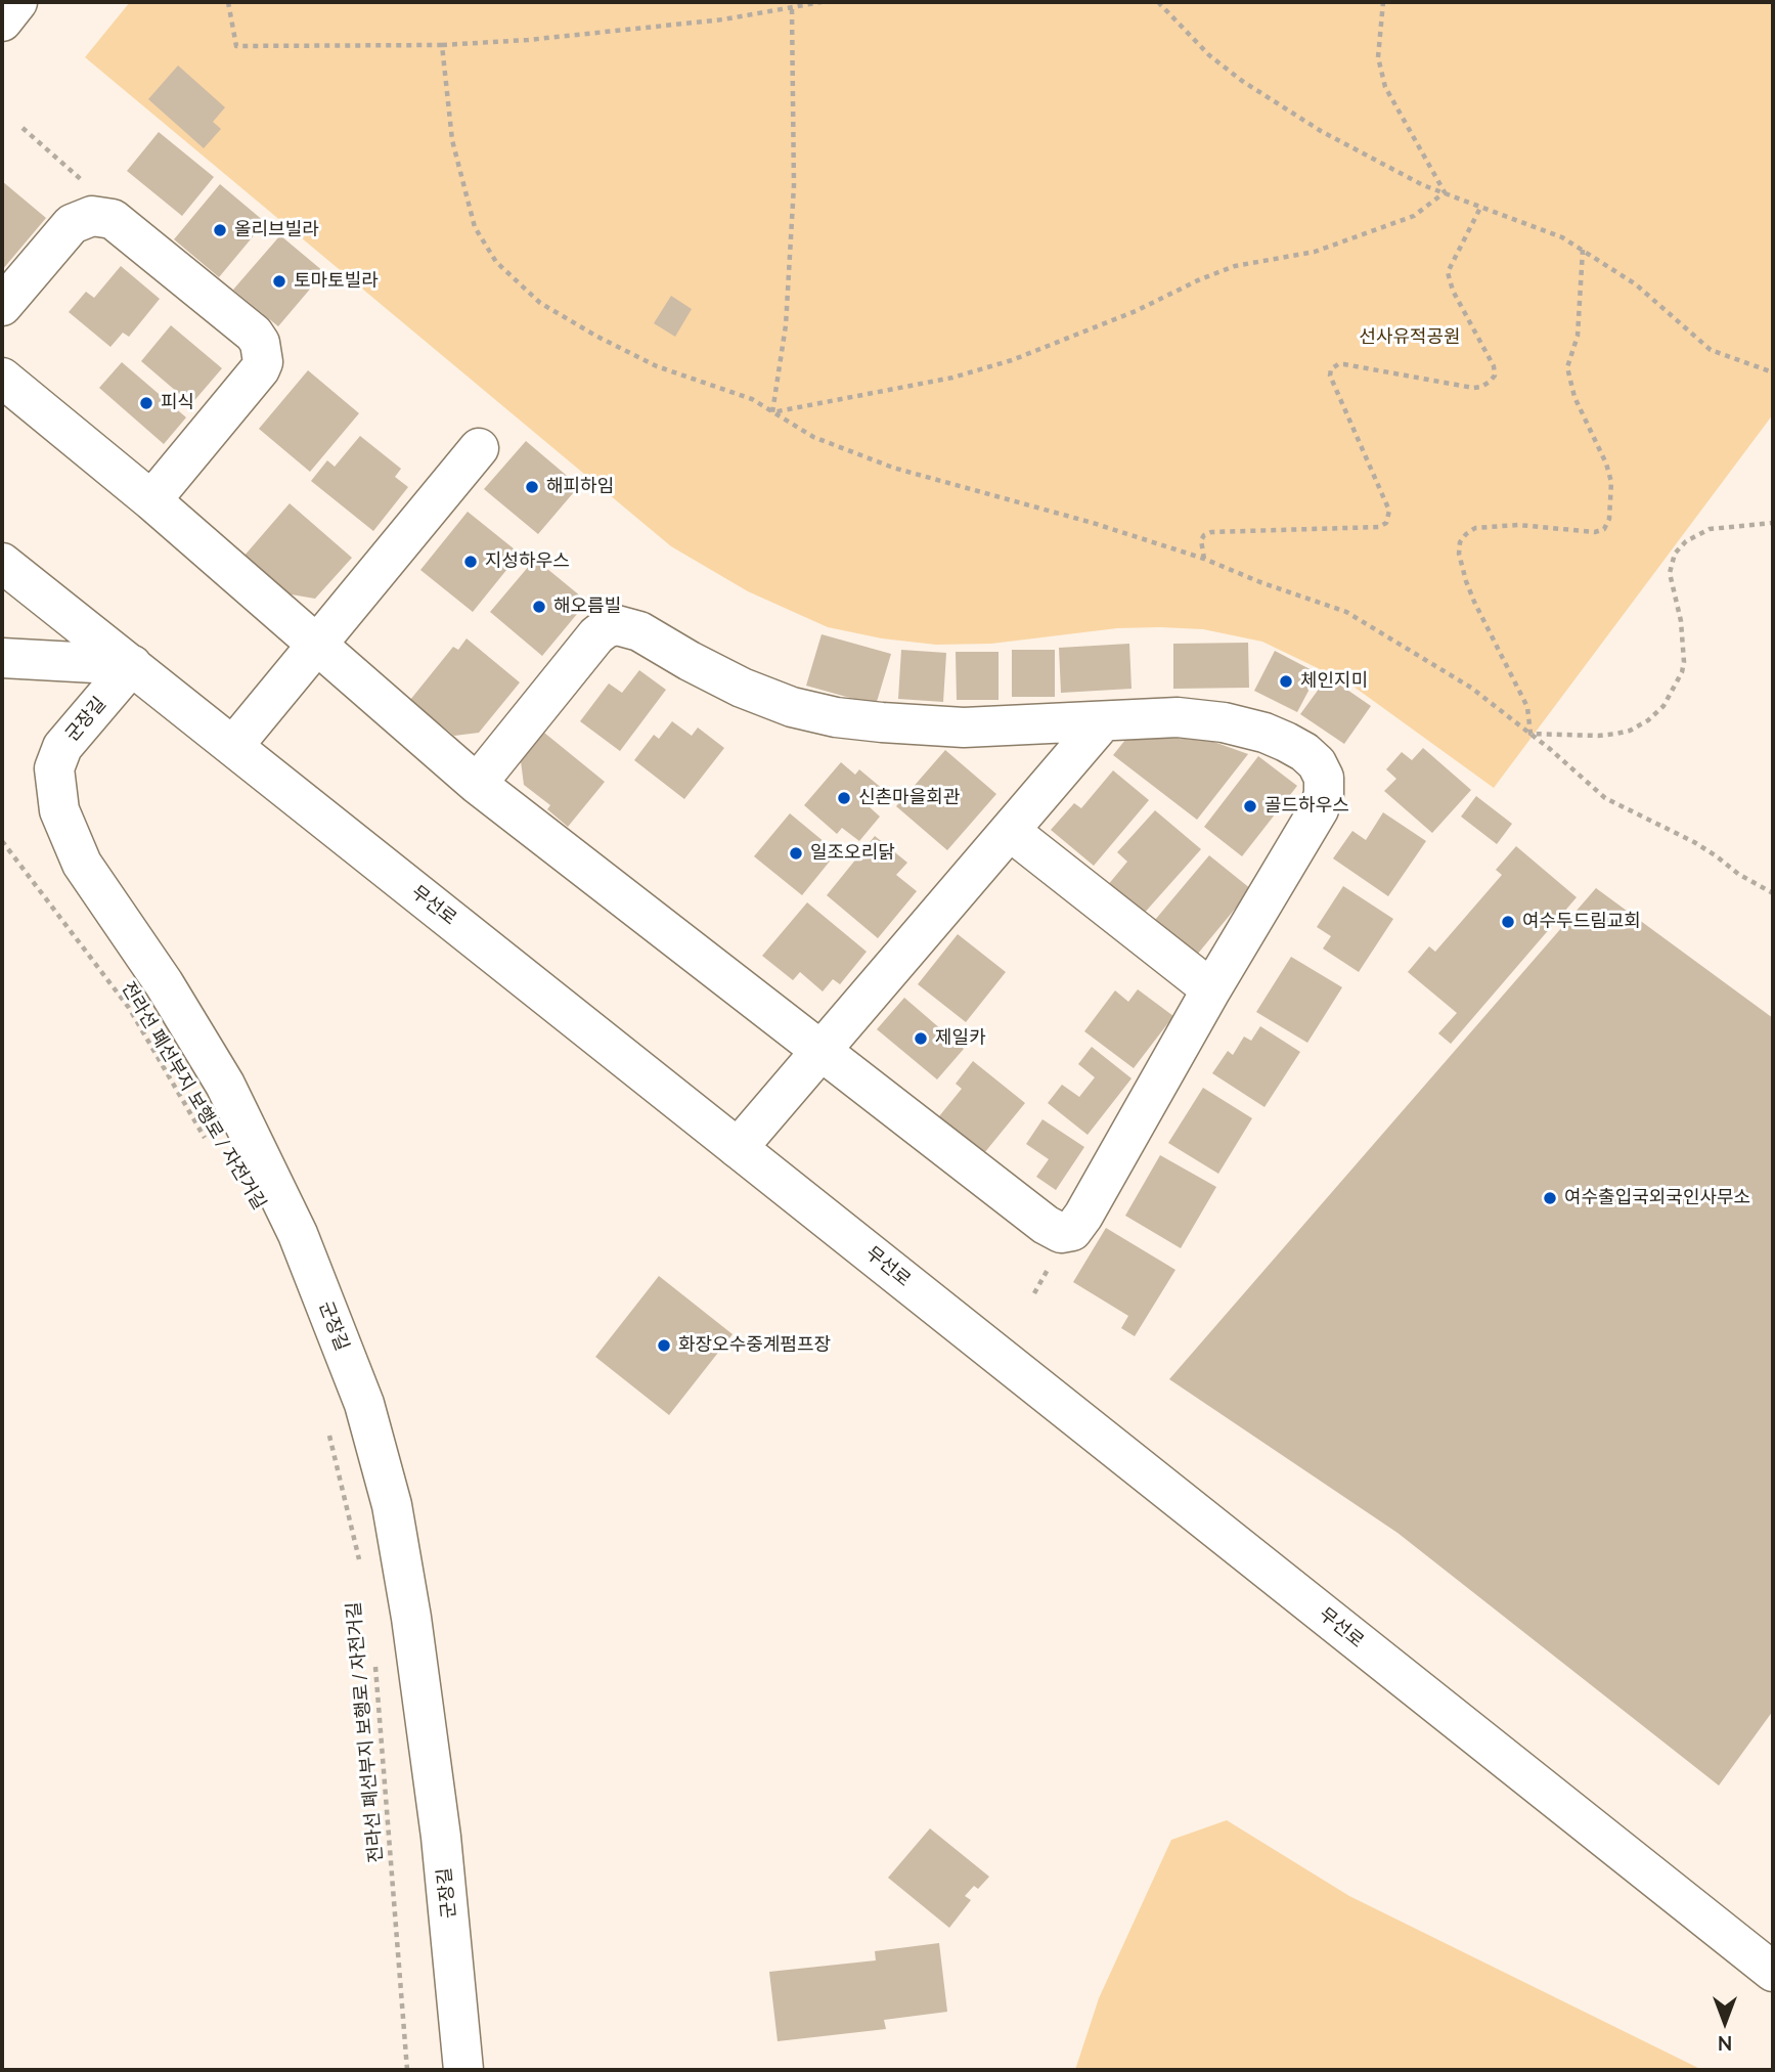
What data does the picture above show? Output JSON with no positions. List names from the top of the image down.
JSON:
{
  "streets": {
    "street": ["군장길", "무선로"],
    "path": ["전라선 폐선부지 보행로 / 자전거길"]
  },
  "crossings": [
    ["군장길", "무선로"]
  ],
  "parks": ["선사유적공원"],
  "places": [
    "올리브빌라",
    "토마토빌라",
    "피식",
    "해피하임",
    "지성하우스",
    "해오름빌",
    "체인지미",
    "신촌마을회관",
    "골드하우스",
    "일조오리닭",
    "여수두드림교회",
    "제일카",
    "여수출입국외국인사무소",
    "화장오수중계펌프장"
  ],
  "north": "bottom"
}
